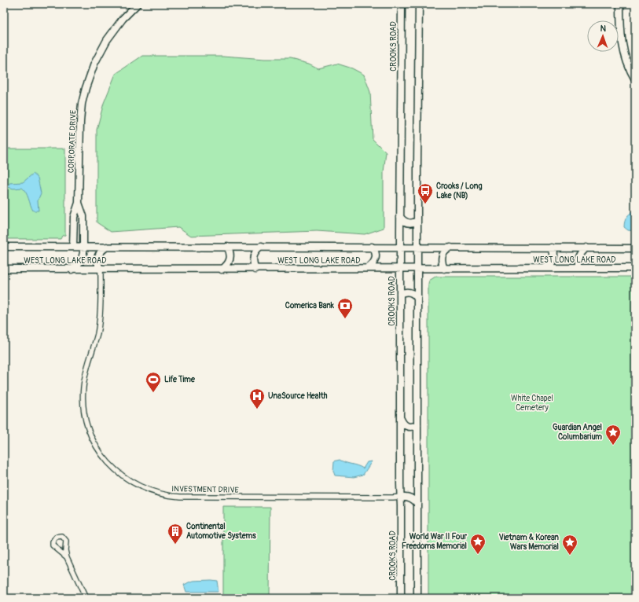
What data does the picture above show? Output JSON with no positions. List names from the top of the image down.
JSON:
{
  "streets": {
    "main road": ["CROOKS ROAD", "CORPORATE DRIVE", "WEST LONG LAKE ROAD"],
    "street": ["INVESTMENT DRIVE"]
  },
  "crossings": [
    ["CROOKS ROAD", "WEST LONG LAKE ROAD"],
    ["CROOKS ROAD", "INVESTMENT DRIVE"],
    ["CORPORATE DRIVE", "WEST LONG LAKE ROAD"],
    ["WEST LONG LAKE ROAD", "INVESTMENT DRIVE"]
  ],
  "parks": ["White Chapel Cemetery"],
  "places": {
    "bus stop": ["Crooks / Long Lake (NB)"],
    "bank": ["Comerica Bank"],
    "sports": ["Life Time"],
    "hospital": ["UnaSource Health"],
    "place": ["Guardian Angel Columbarium", "World War II Four Freedoms Memorial", "Vietnam & Korean Wars Memorial"],
    "building": ["Continental Automotive Systems"]
  },
  "north": "top"
}
